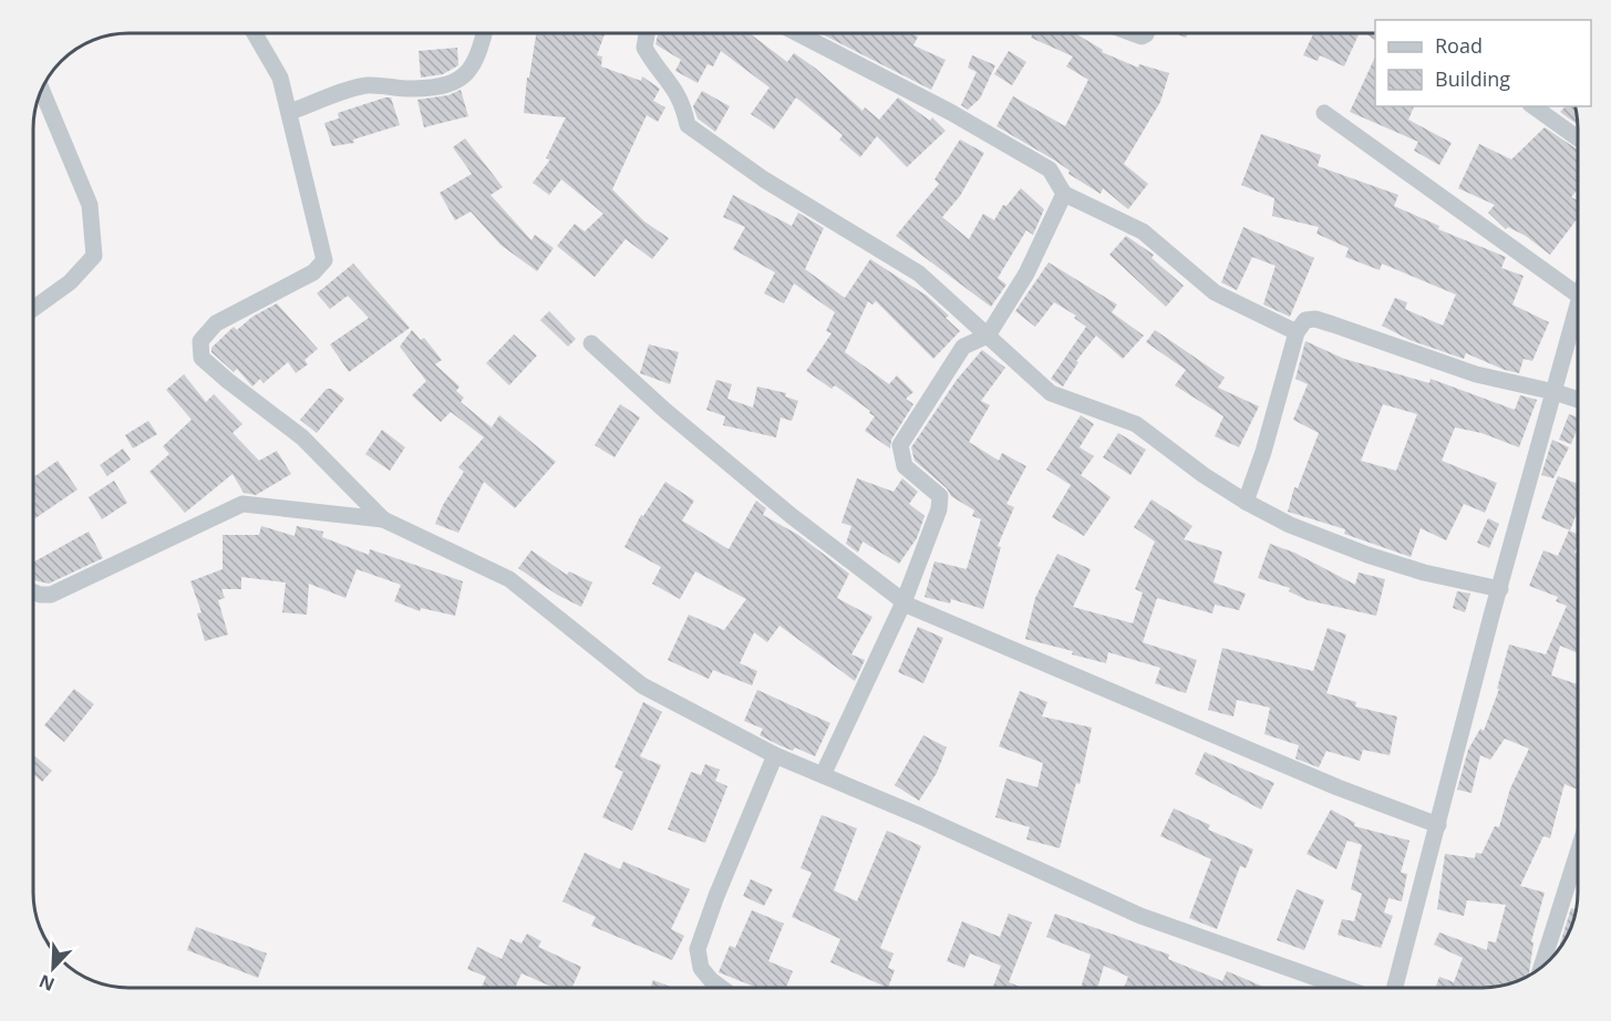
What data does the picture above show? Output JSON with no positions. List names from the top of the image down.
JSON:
{
  "legend": ["Road", "Building"],
  "north": "bottom left"
}
